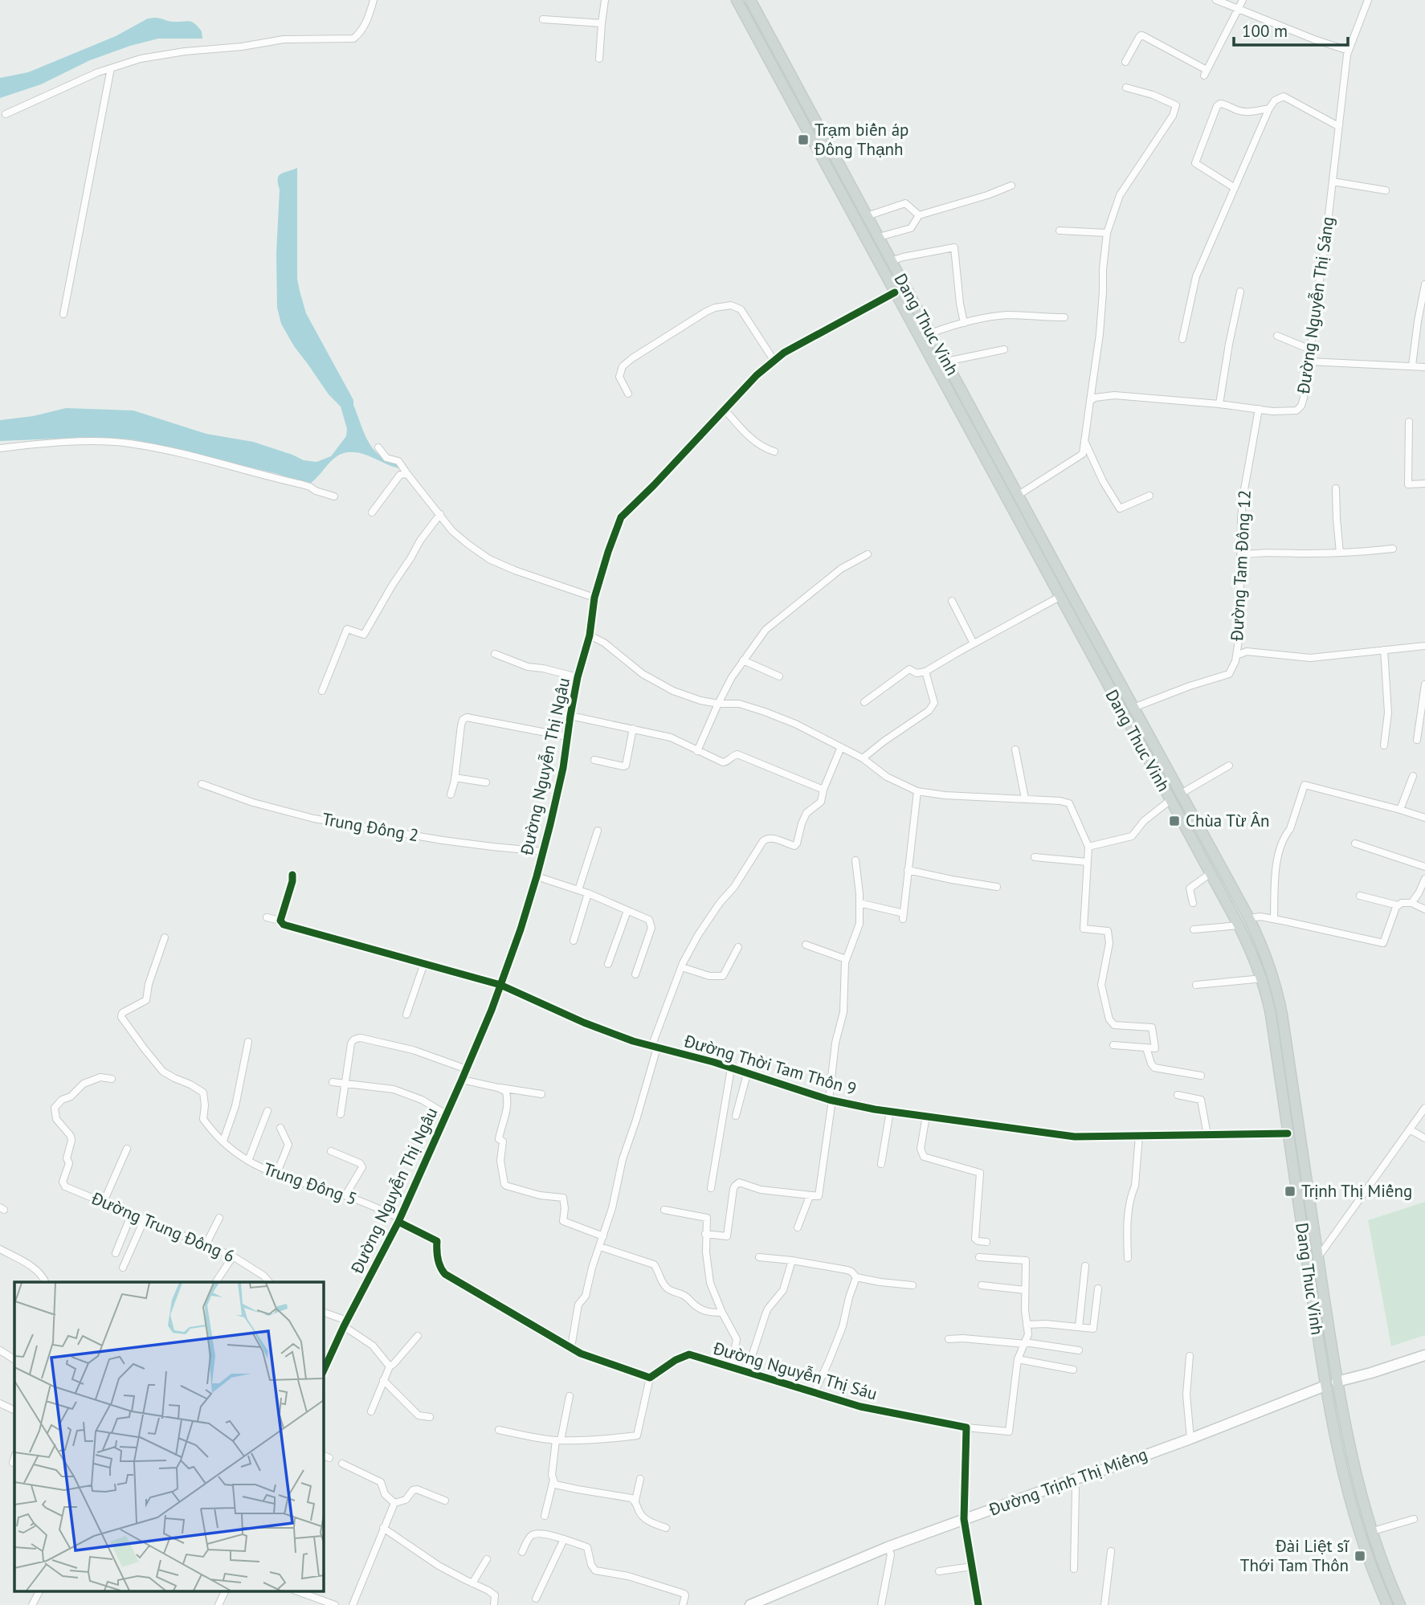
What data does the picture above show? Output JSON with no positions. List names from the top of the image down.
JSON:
{
  "streets": {
    "main road": ["Dang Thuc Vinh", "Đường Trịnh Thị Miếng"],
    "street": [
      "Đường Nguyễn Thị Sáng",
      "Đường Tam Đông 12",
      "Đường Nguyễn Thị Ngâu",
      "Trung Đông 2",
      "Đường Thời Tam Thôn 9",
      "Trung Đông 5",
      "Đường Trung Đông 6",
      "Đường Nguyễn Thị Sáu"
    ]
  },
  "crossings": [
    ["Đường Nguyễn Thị Sáng", "Đường Tam Đông 12"],
    ["Dang Thuc Vinh", "Đường Nguyễn Thị Ngâu"],
    ["Dang Thuc Vinh", "Đường Thời Tam Thôn 9"],
    ["Dang Thuc Vinh", "Đường Trịnh Thị Miếng"],
    ["Đường Nguyễn Thị Ngâu", "Trung Đông 2"],
    ["Đường Nguyễn Thị Ngâu", "Đường Thời Tam Thôn 9"],
    ["Đường Nguyễn Thị Ngâu", "Trung Đông 5"]
  ],
  "places": {
    "transit": [
      "Trạm biến áp Đông Thạnh",
      "Chùa Từ Ân",
      "Trịnh Thị Miếng",
      "Đài Liệt sĩ Thới Tam Thôn"
    ]
  },
  "scale_bar": "100 m"
}
